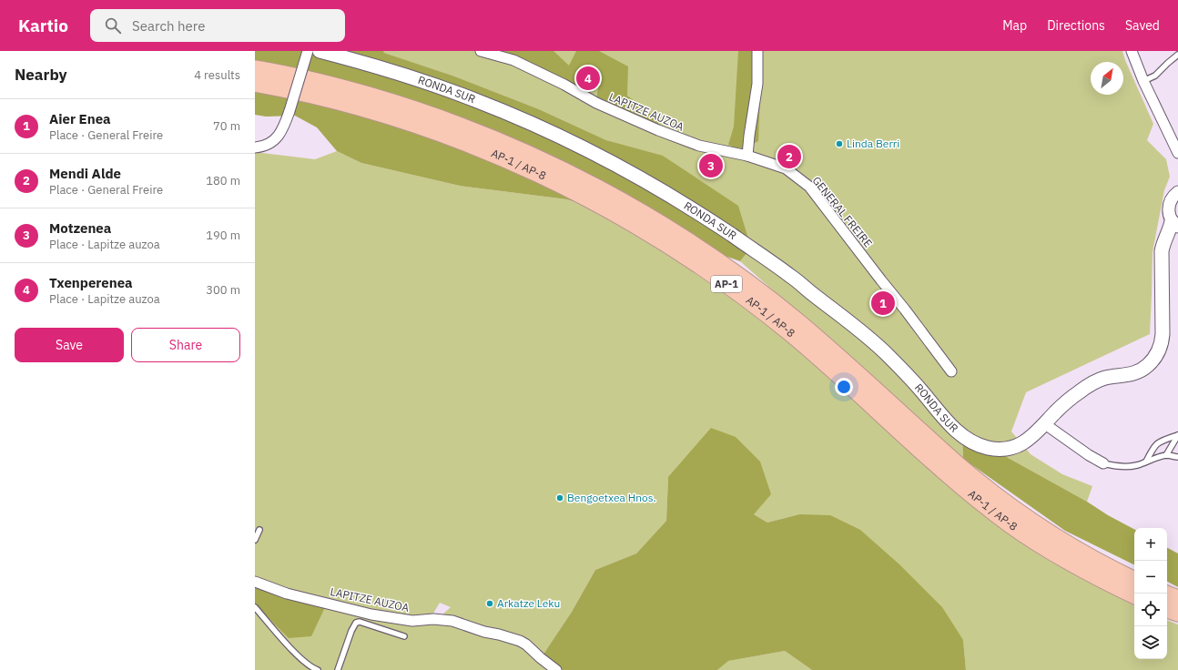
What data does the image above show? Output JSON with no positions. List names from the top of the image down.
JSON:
{
  "streets": {
    "highway": ["AP-1 / AP-8", "AP-1"],
    "main road": ["RONDA SUR"],
    "street": ["LAPITZE AUZOA", "GENERAL FREIRE"]
  },
  "crossings": [
    ["LAPITZE AUZOA", "GENERAL FREIRE"]
  ],
  "places": ["Linda Berri", "Bengoetxea Hnos.", "Arkatze Leku"],
  "north": "top right",
  "page": {
    "header": "Kartio",
    "search": "Search here",
    "nav": ["Map", "Directions", "Saved"],
    "heading": ["Nearby", "4 results"],
    "pins": [
      "4",
      "2",
      "3",
      "1"
    ],
    "list": [
      {
        "mark": "1",
        "name": "Aier Enea",
        "note": "Place · General Freire",
        "value": "70 m"
      },
      {
        "mark": "2",
        "name": "Mendi Alde",
        "note": "Place · General Freire",
        "value": "180 m"
      },
      {
        "mark": "3",
        "name": "Motzenea",
        "note": "Place · Lapitze auzoa",
        "value": "190 m"
      },
      {
        "mark": "4",
        "name": "Txenperenea",
        "note": "Place · Lapitze auzoa",
        "value": "300 m"
      }
    ],
    "buttons": ["Save", "Share"],
    "map_buttons": ["+", "−"]
  }
}
